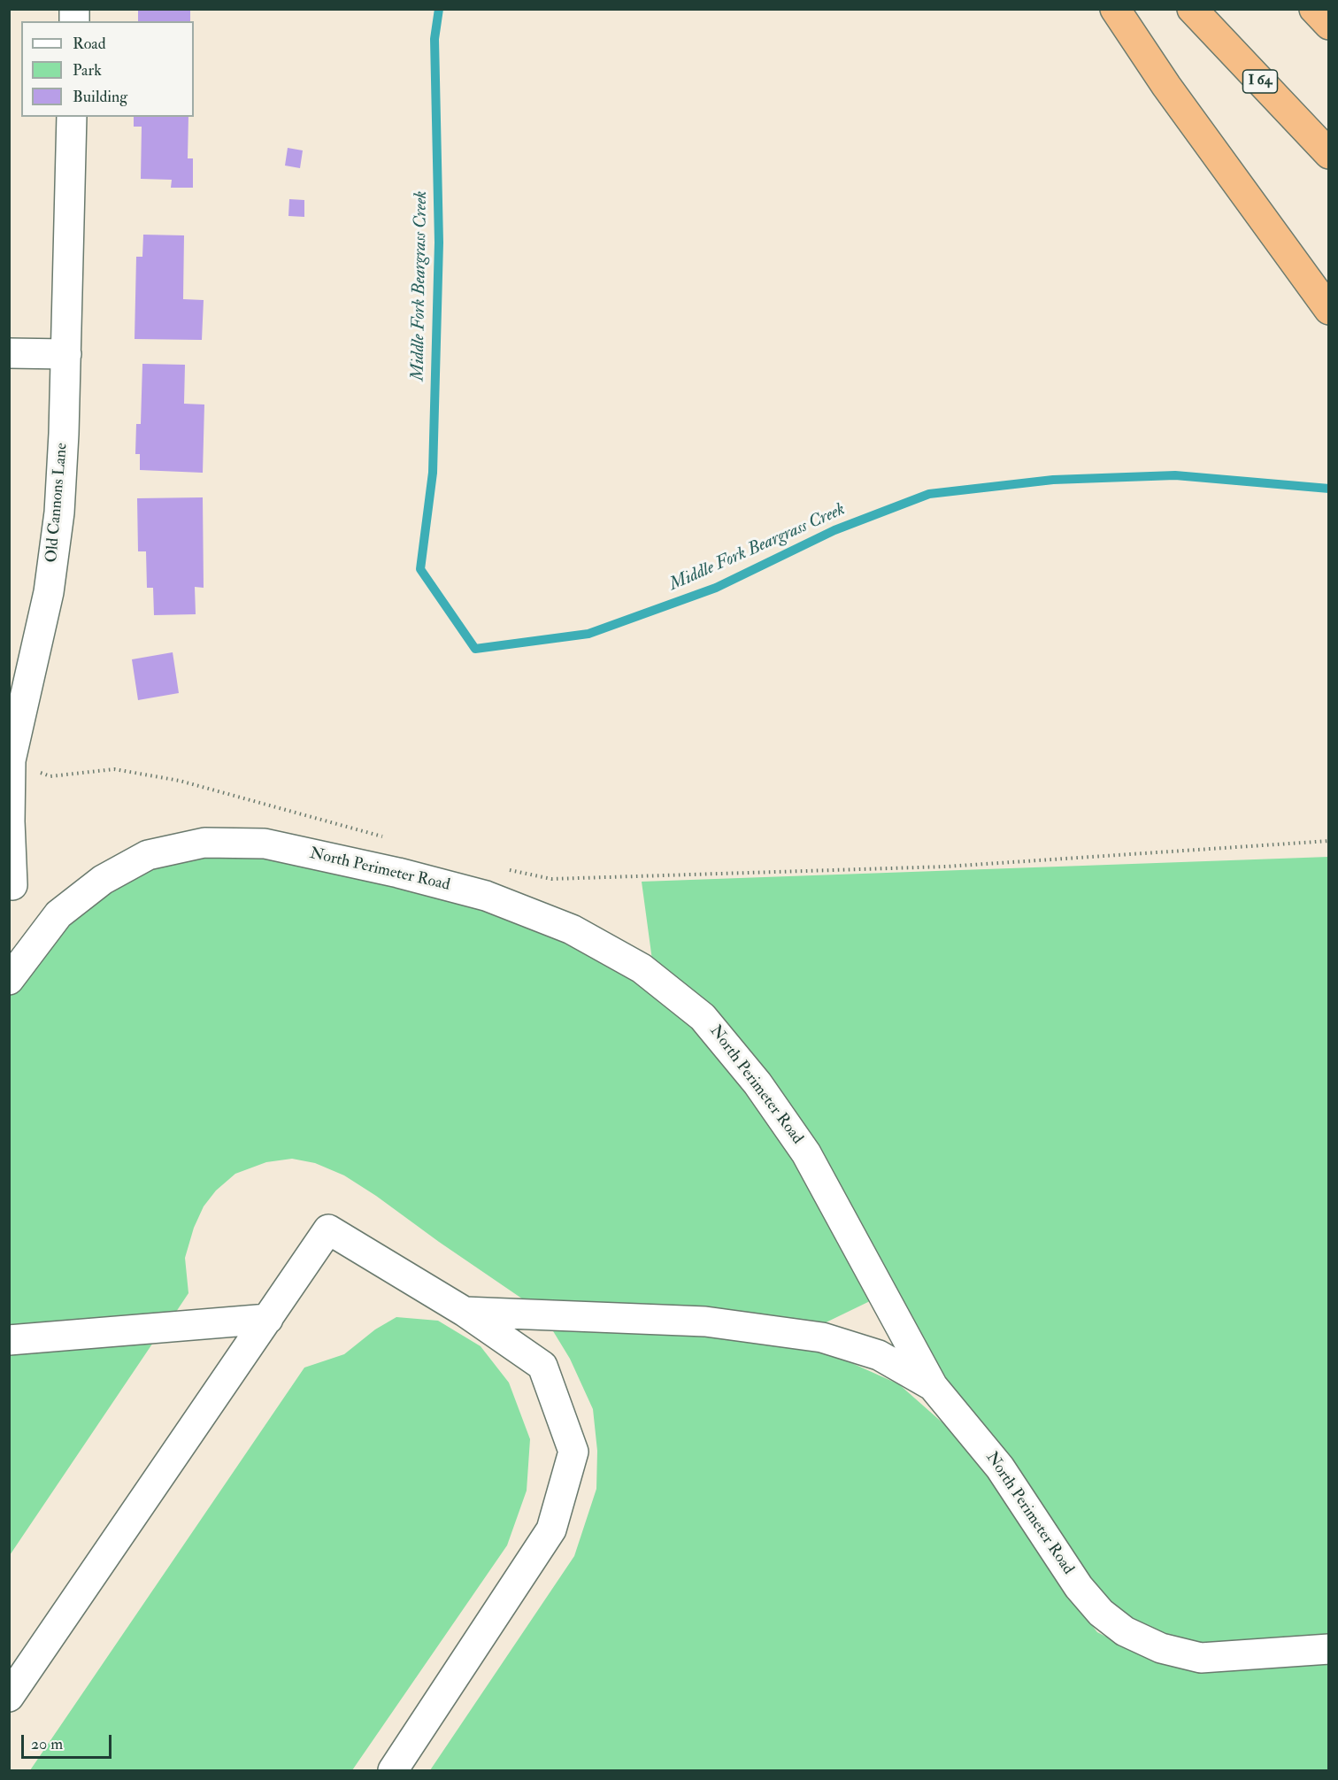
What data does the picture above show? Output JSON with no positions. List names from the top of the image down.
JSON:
{
  "streets": {
    "highway": ["I 64"],
    "street": ["Old Cannons Lane", "North Perimeter Road"]
  },
  "water": ["Middle Fork Beargrass Creek"],
  "legend": ["Road", "Park", "Building"],
  "scale_bar": "20 m"
}
